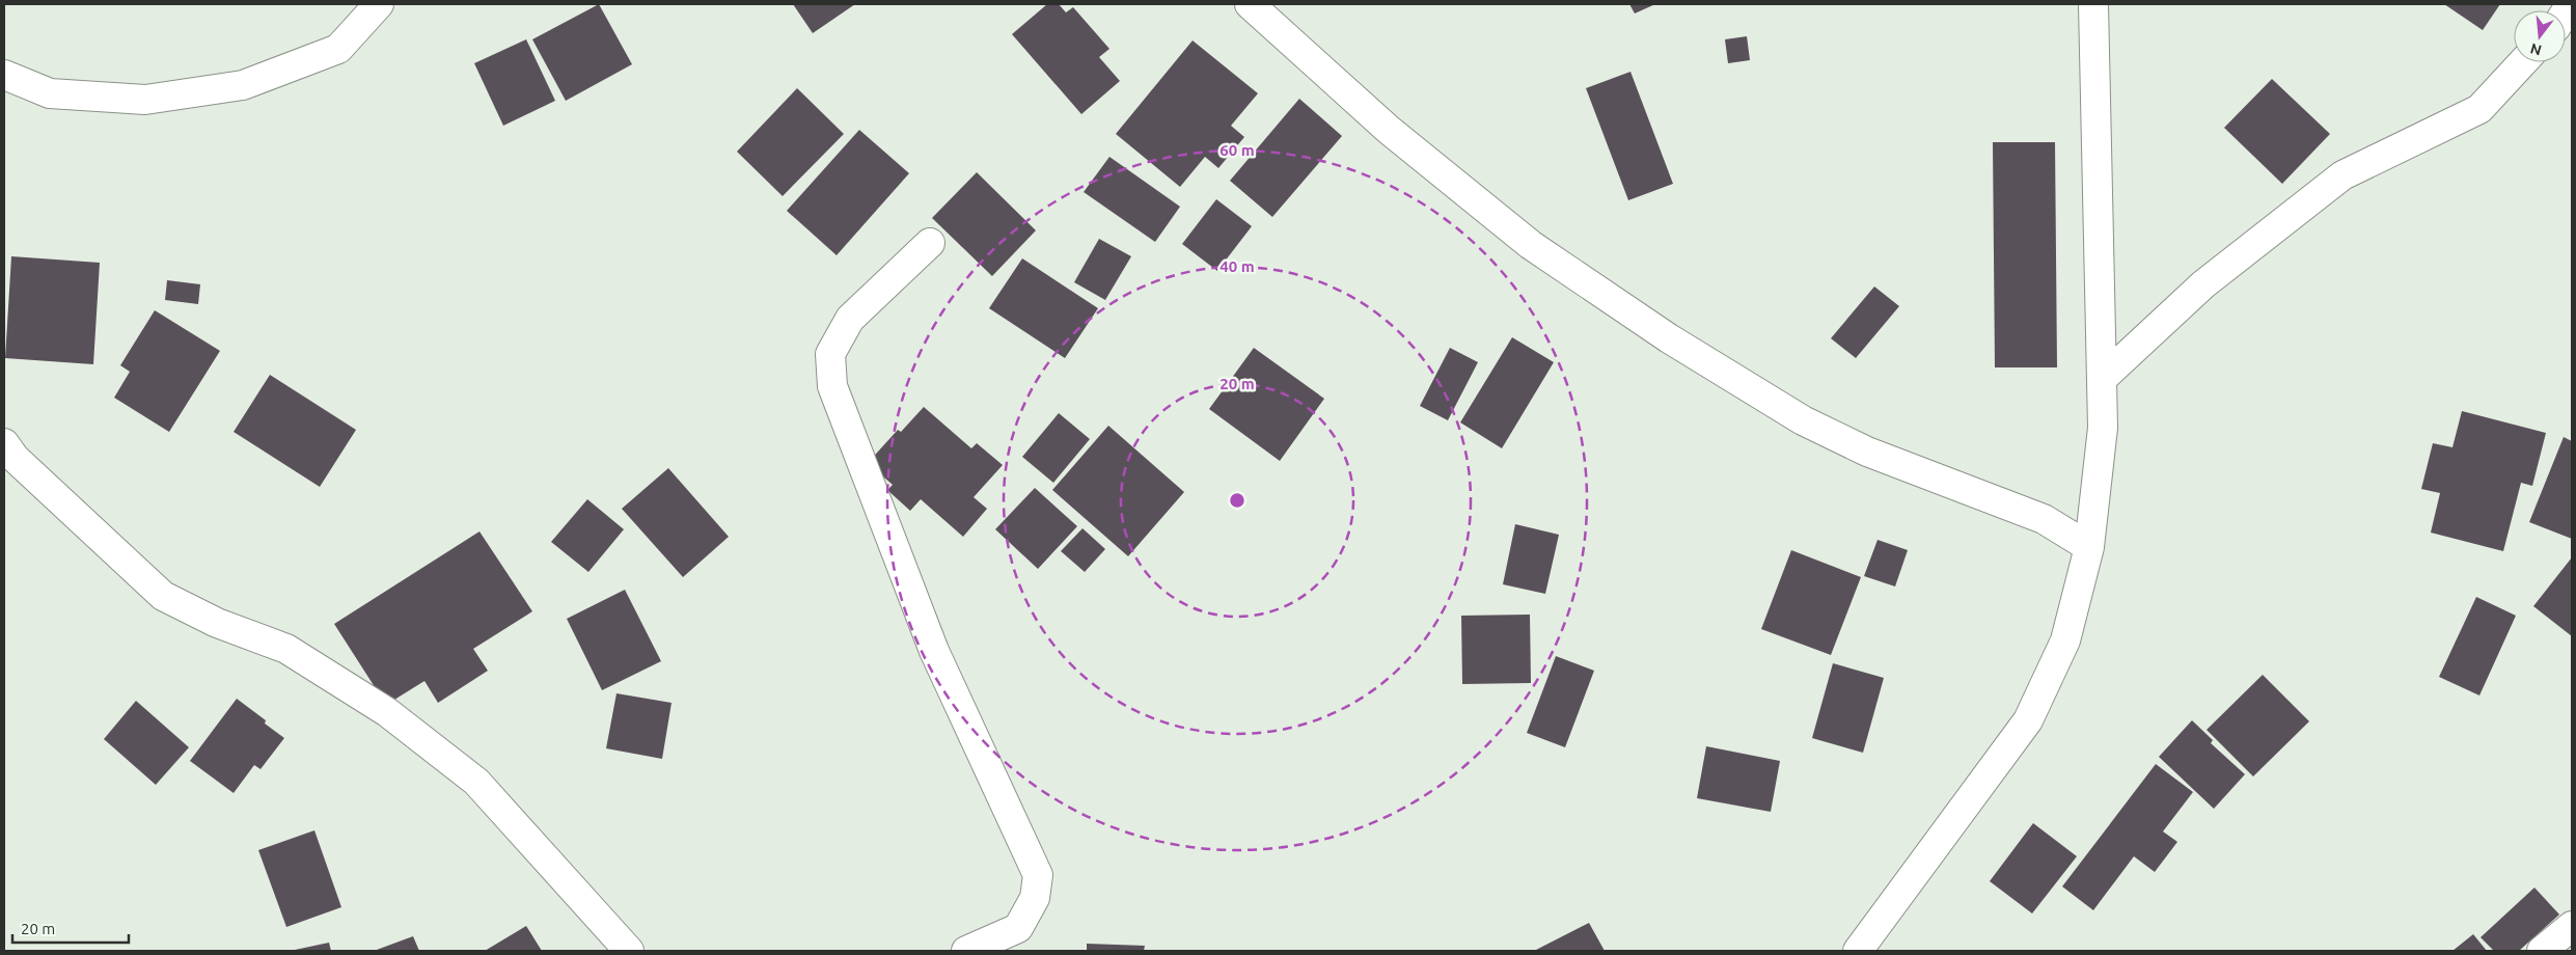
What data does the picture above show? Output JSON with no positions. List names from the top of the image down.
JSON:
{
  "scale_bar": "20 m",
  "north": "bottom",
  "rings": ["60 m", "40 m", "20 m"]
}
